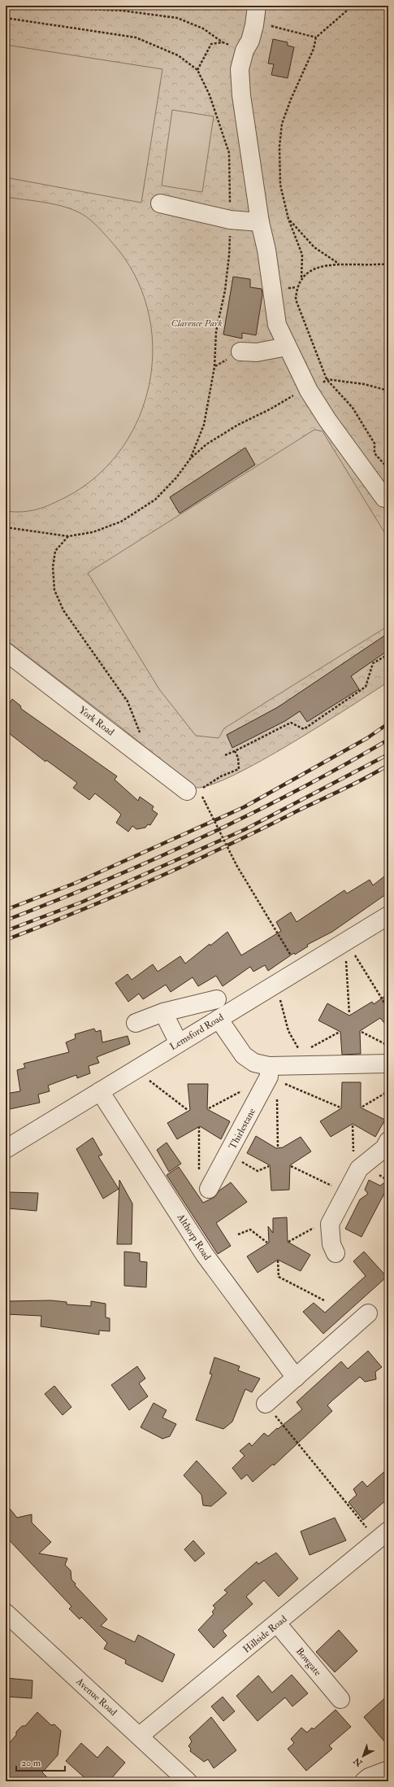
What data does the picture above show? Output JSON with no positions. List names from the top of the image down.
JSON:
{
  "streets": {
    "street": [
      "York Road",
      "Lemsford Road",
      "Thirlestane",
      "Althorp Road",
      "Hillside Road",
      "Bowgate",
      "Avenue Road"
    ]
  },
  "crossings": [
    ["Lemsford Road", "Althorp Road"],
    ["Hillside Road", "Bowgate"],
    ["Hillside Road", "Avenue Road"]
  ],
  "parks": ["Clarence Park"],
  "scale_bar": "20 m",
  "north": "bottom left"
}
